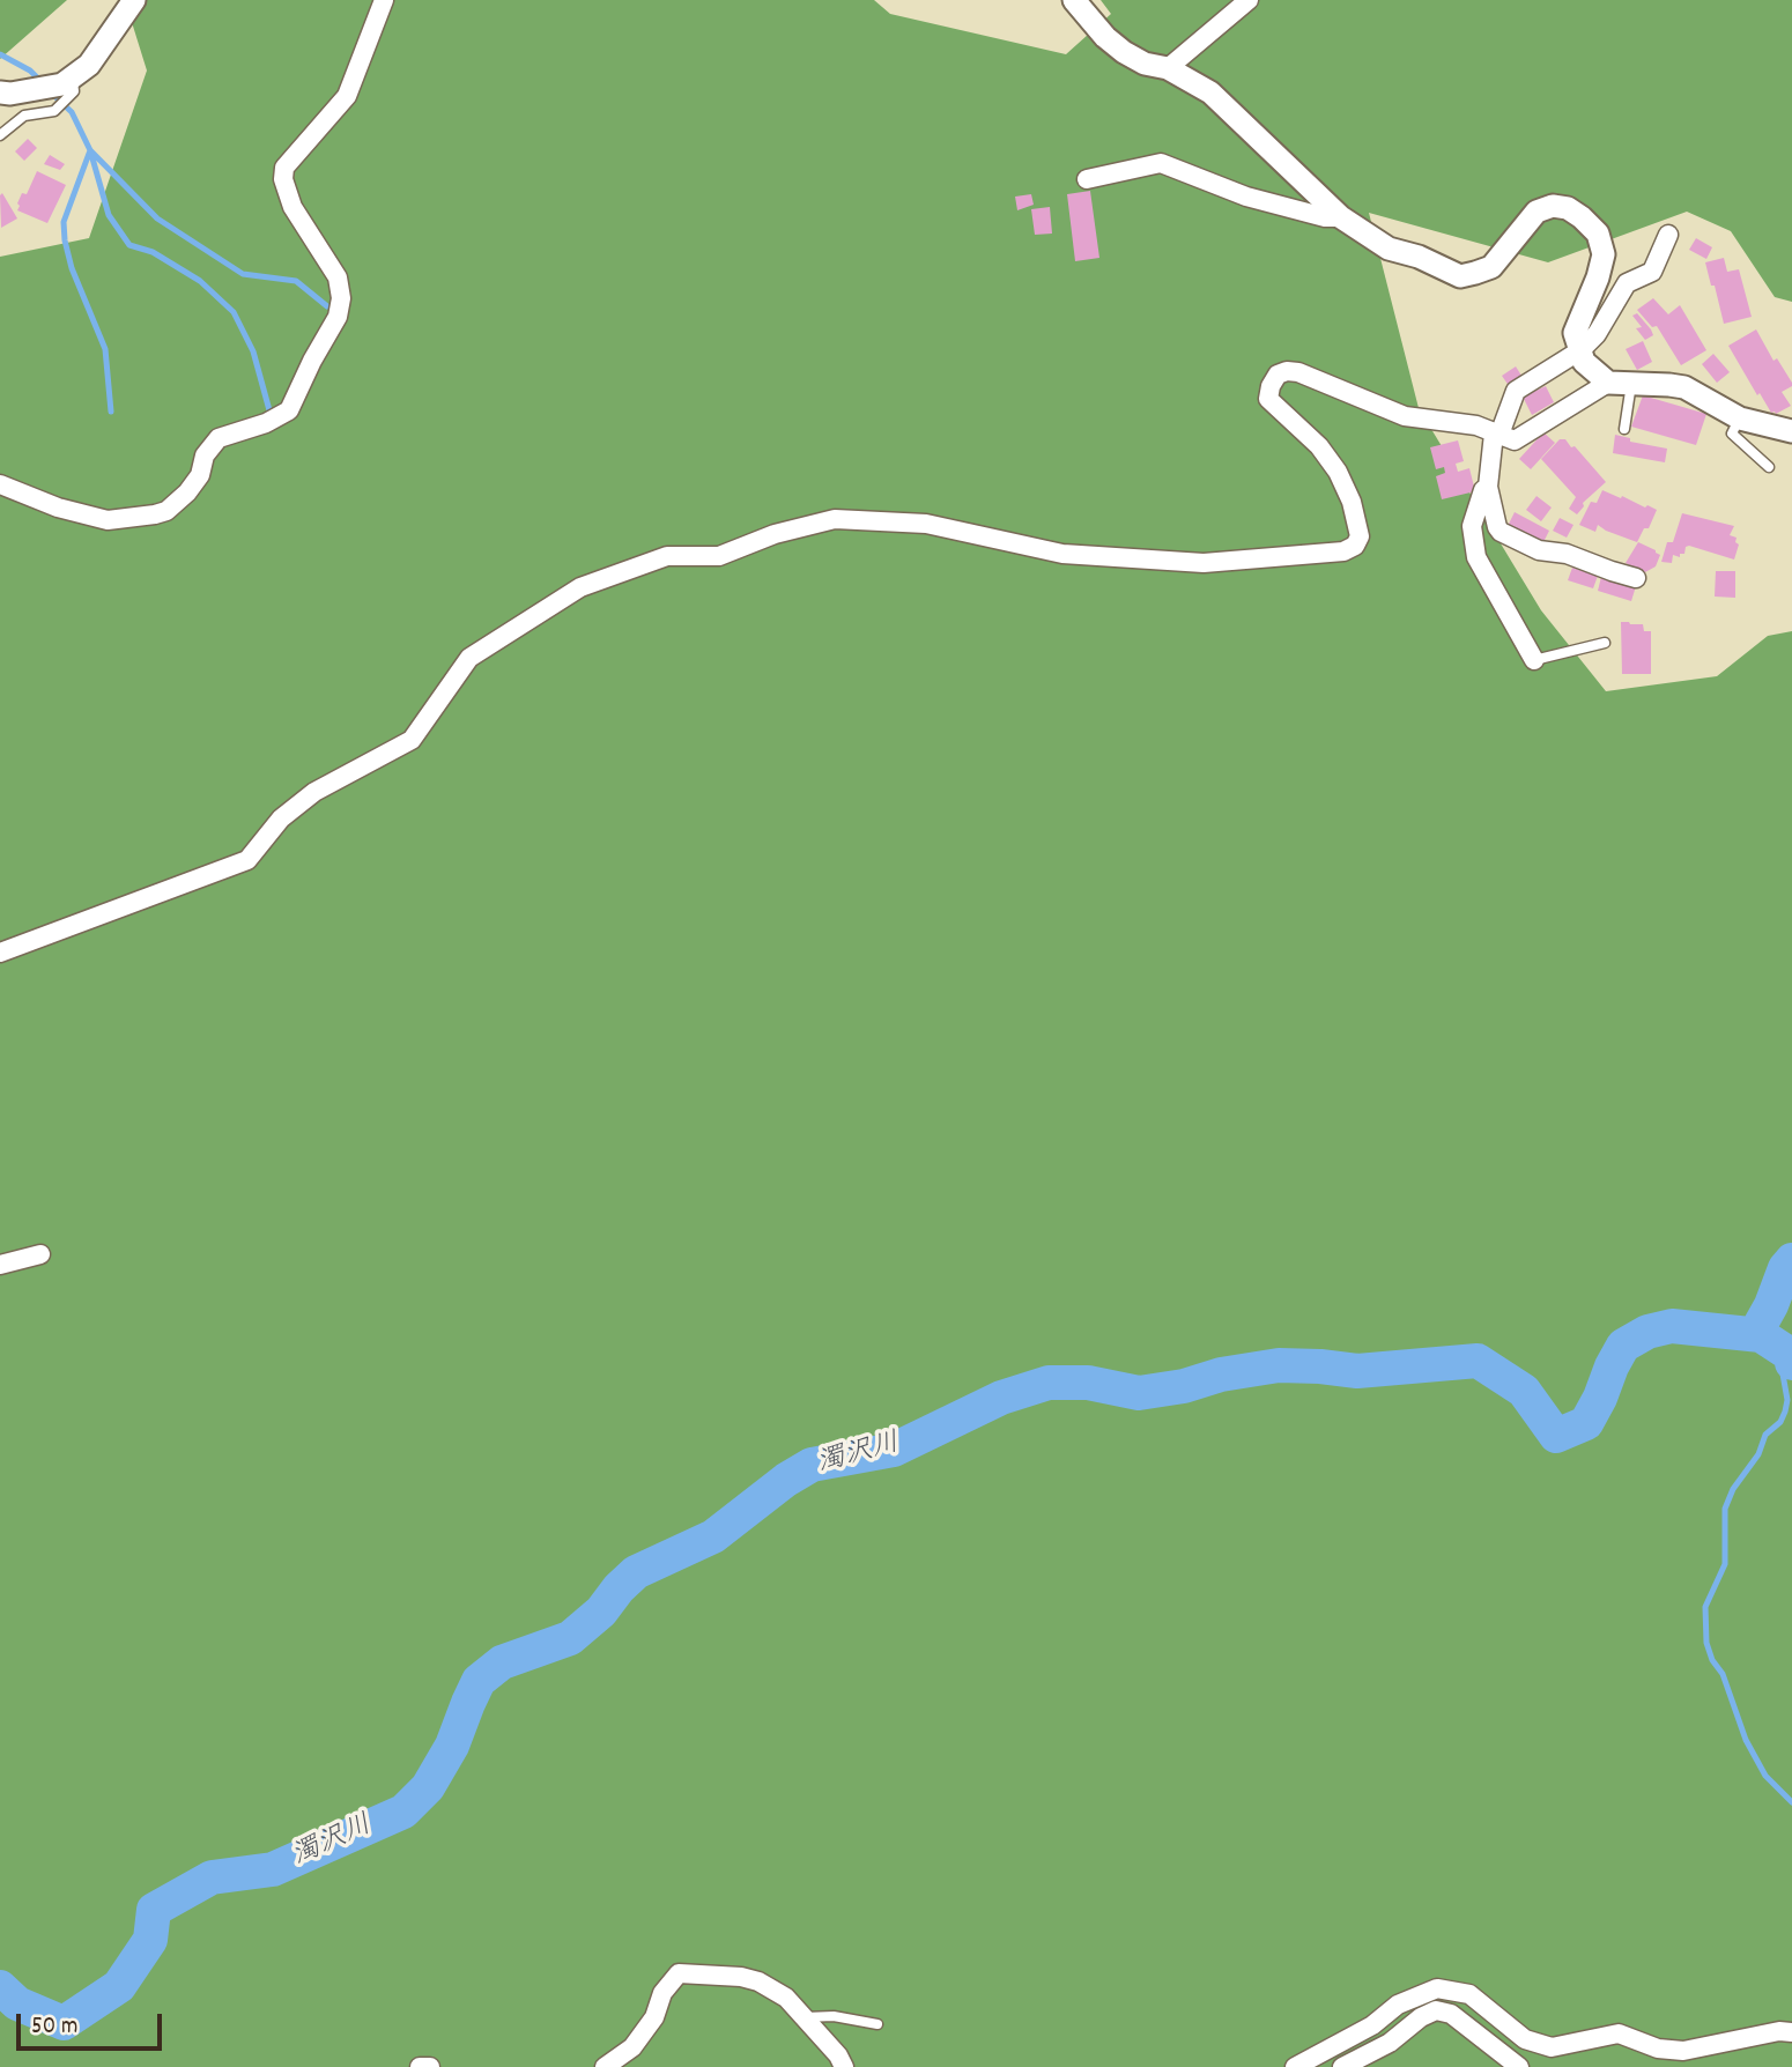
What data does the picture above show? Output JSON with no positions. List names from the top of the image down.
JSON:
{
  "water": ["濁沢川"],
  "scale_bar": "50 m"
}
